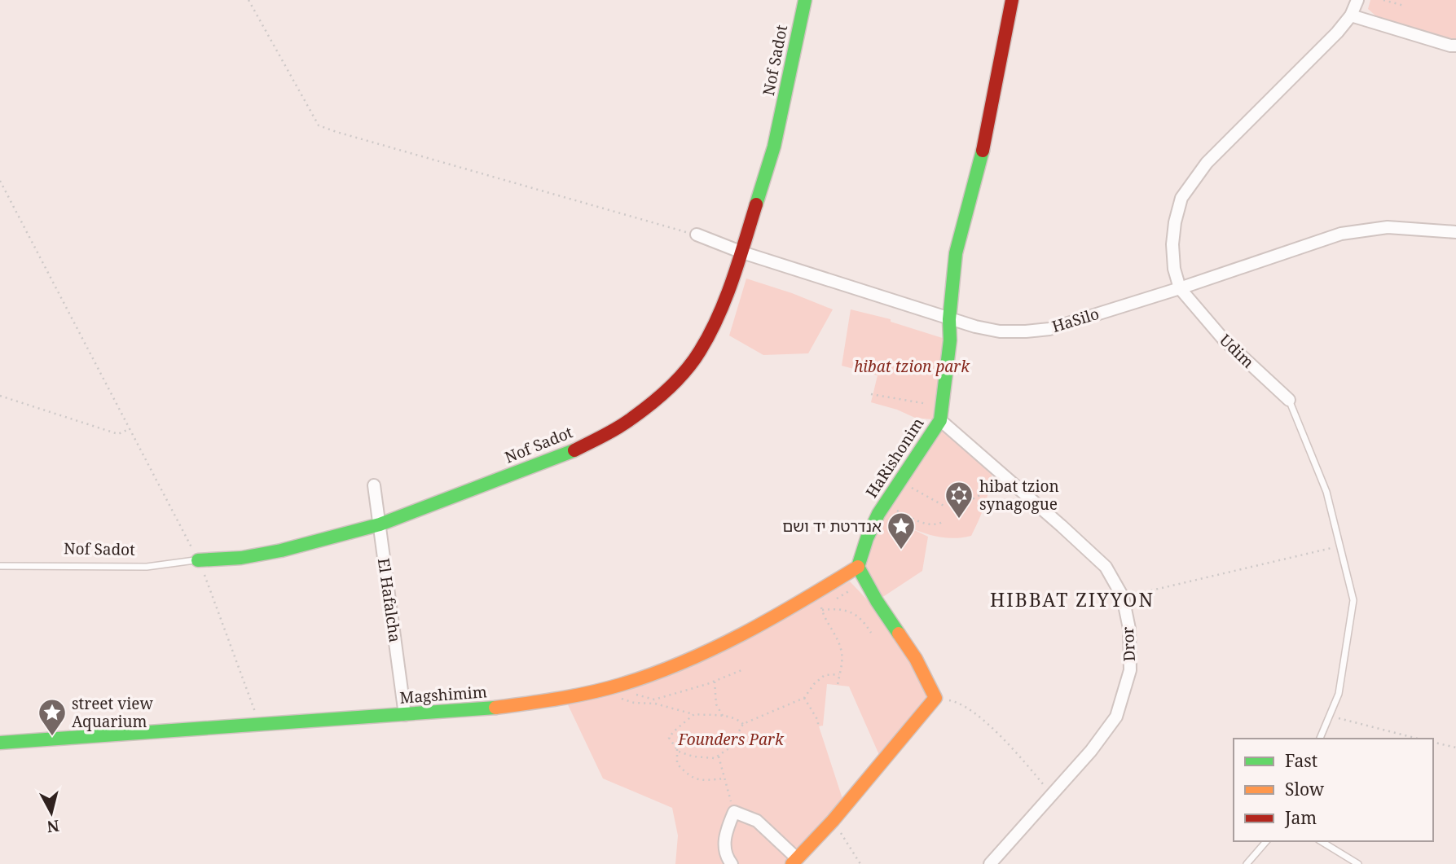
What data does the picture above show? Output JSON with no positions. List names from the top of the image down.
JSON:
{
  "streets": {
    "street": [
      "Nof Sadot",
      "HaSilo",
      "Udim",
      "HaRishonim",
      "El Hafalcha",
      "Dror",
      "Magshimim"
    ]
  },
  "crossings": [
    ["Nof Sadot", "HaSilo"],
    ["Nof Sadot", "El Hafalcha"],
    ["HaSilo", "Udim"],
    ["HaSilo", "HaRishonim"],
    ["HaRishonim", "Dror"],
    ["HaRishonim", "Magshimim"],
    ["El Hafalcha", "Magshimim"]
  ],
  "districts": ["HIBBAT ZIYYON"],
  "parks": ["hibat tzion park", "Founders Park"],
  "places": {
    "synagogue": ["hibat tzion synagogue"],
    "place": ["אנדרטת יד ושם", "street view Aquarium"]
  },
  "legend": ["Fast", "Slow", "Jam"],
  "north": "bottom"
}
